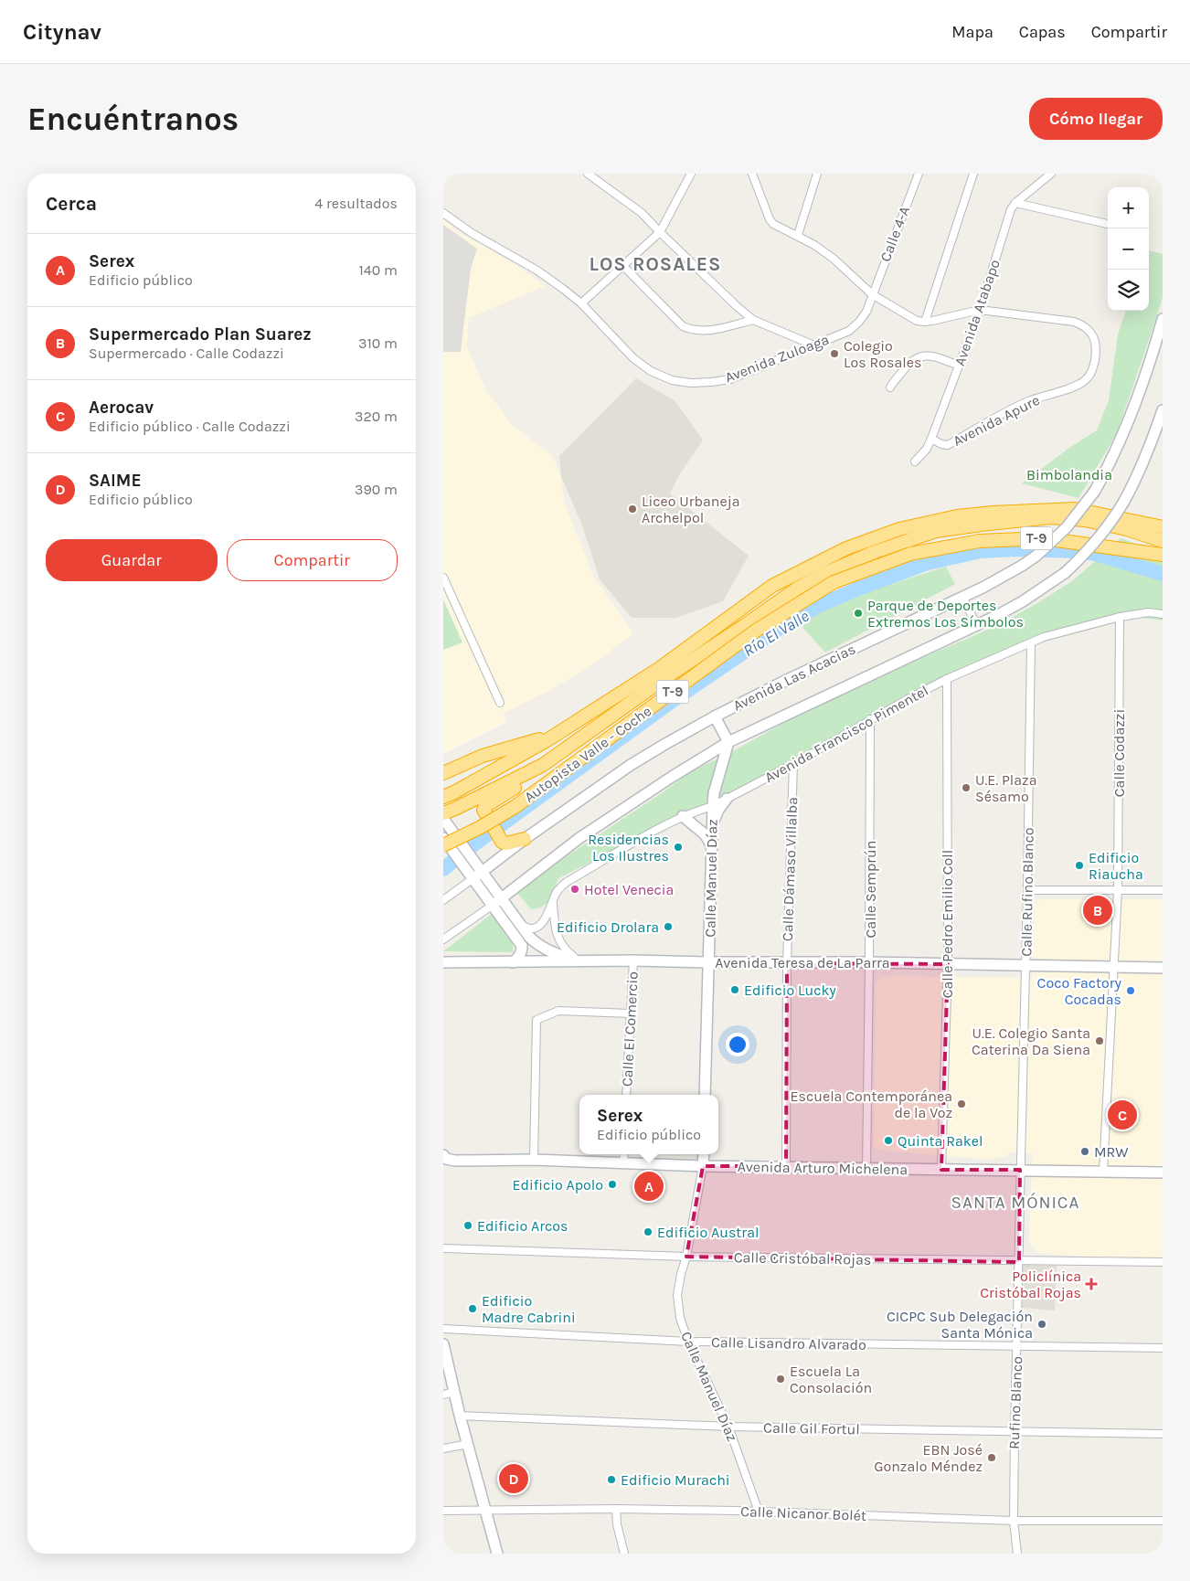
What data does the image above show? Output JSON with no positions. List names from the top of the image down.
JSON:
{
  "streets": {
    "highway": ["T-9", "Autopista Valle - Coche"],
    "main road": [
      "Avenida Las Acacias",
      "Calle Manuel Díaz",
      "Avenida Teresa de La Parra",
      "Avenida Arturo Michelena"
    ],
    "street": [
      "Calle 4-A",
      "Avenida Atabapo",
      "Avenida Zuloaga",
      "Avenida Apure",
      "Avenida Francisco Pimentel",
      "Calle Codazzi",
      "Calle Dámaso Villalba",
      "Calle Semprún",
      "Calle Rufino Blanco",
      "Calle Pedro Emilio Coll",
      "Calle El Comercio",
      "Calle Cristóbal Rojas",
      "Calle Lisandro Alvarado",
      "Rufino Blanco",
      "Calle Gil Fortul",
      "Calle Nicanor Bolét"
    ]
  },
  "crossings": [
    ["Calle 4-A", "Avenida Zuloaga"],
    ["Avenida Atabapo", "Avenida Apure"],
    ["Avenida Las Acacias", "Calle Manuel Díaz"],
    ["Avenida Francisco Pimentel", "Calle Codazzi"],
    ["Avenida Francisco Pimentel", "Calle Dámaso Villalba"],
    ["Avenida Francisco Pimentel", "Calle Manuel Díaz"],
    ["Avenida Francisco Pimentel", "Calle Semprún"],
    ["Avenida Francisco Pimentel", "Calle Rufino Blanco"],
    ["Avenida Francisco Pimentel", "Calle Pedro Emilio Coll"],
    ["Calle Codazzi", "Avenida Teresa de La Parra"],
    ["Calle Dámaso Villalba", "Avenida Teresa de La Parra"],
    ["Calle Dámaso Villalba", "Avenida Arturo Michelena"],
    ["Calle Manuel Díaz", "Avenida Teresa de La Parra"],
    ["Calle Manuel Díaz", "Avenida Arturo Michelena"],
    ["Calle Manuel Díaz", "Calle Cristóbal Rojas"],
    ["Calle Manuel Díaz", "Calle Lisandro Alvarado"],
    ["Calle Manuel Díaz", "Calle Gil Fortul"],
    ["Calle Manuel Díaz", "Calle Nicanor Bolét"],
    ["Calle Semprún", "Avenida Teresa de La Parra"],
    ["Calle Semprún", "Avenida Arturo Michelena"],
    ["Calle Rufino Blanco", "Avenida Teresa de La Parra"],
    ["Calle Rufino Blanco", "Avenida Arturo Michelena"],
    ["Calle Rufino Blanco", "Rufino Blanco"],
    ["Calle Pedro Emilio Coll", "Avenida Teresa de La Parra"],
    ["Calle Pedro Emilio Coll", "Avenida Arturo Michelena"],
    ["Avenida Teresa de La Parra", "Calle El Comercio"],
    ["Avenida Arturo Michelena", "Rufino Blanco"],
    ["Calle Cristóbal Rojas", "Rufino Blanco"],
    ["Calle Lisandro Alvarado", "Rufino Blanco"],
    ["Rufino Blanco", "Calle Gil Fortul"],
    ["Rufino Blanco", "Calle Nicanor Bolét"]
  ],
  "districts": ["LOS ROSALES", "SANTA MÓNICA"],
  "water": ["Río El Valle"],
  "parks": ["Bimbolandia"],
  "places": {
    "other": [
      "Colegio Los Rosales",
      "Liceo Urbaneja Archelpol",
      "Parque de Deportes Extremos Los Símbolos",
      "U.E. Plaza Sésamo",
      "Residencias Los Ilustres",
      "Edificio Riaucha",
      "Hotel Venecia",
      "Edificio Drolara",
      "Edificio Lucky",
      "Coco Factory Cocadas",
      "U.E. Colegio Santa Caterina Da Siena",
      "Escuela Contemporánea de la Voz",
      "Quinta Rakel",
      "MRW",
      "Edificio Apolo",
      "Edificio Arcos",
      "Edificio Austral",
      "Edificio Madre Cabrini",
      "CICPC Sub Delegación Santa Mónica",
      "Escuela La Consolación",
      "EBN José Gonzalo Méndez",
      "Edificio Murachi"
    ],
    "health": ["Policlínica Cristóbal Rojas"]
  },
  "page": {
    "header": "Citynav",
    "nav": ["Mapa", "Capas", "Compartir"],
    "buttons": [
      "Cómo llegar",
      ["Guardar", "Compartir"]
    ],
    "title": "Encuéntranos",
    "heading": ["Cerca", "4 resultados"],
    "map_buttons": ["+", "−"],
    "list": [
      {
        "mark": "A",
        "name": "Serex",
        "note": "Edificio público",
        "value": "140 m"
      },
      {
        "mark": "B",
        "name": "Supermercado Plan Suarez",
        "note": "Supermercado · Calle Codazzi",
        "value": "310 m"
      },
      {
        "mark": "C",
        "name": "Aerocav",
        "note": "Edificio público · Calle Codazzi",
        "value": "320 m"
      },
      {
        "mark": "D",
        "name": "SAIME",
        "note": "Edificio público",
        "value": "390 m"
      }
    ],
    "pins": [
      "B",
      "C",
      "A",
      "D"
    ],
    "popup": ["Serex", "Edificio público"]
  }
}
